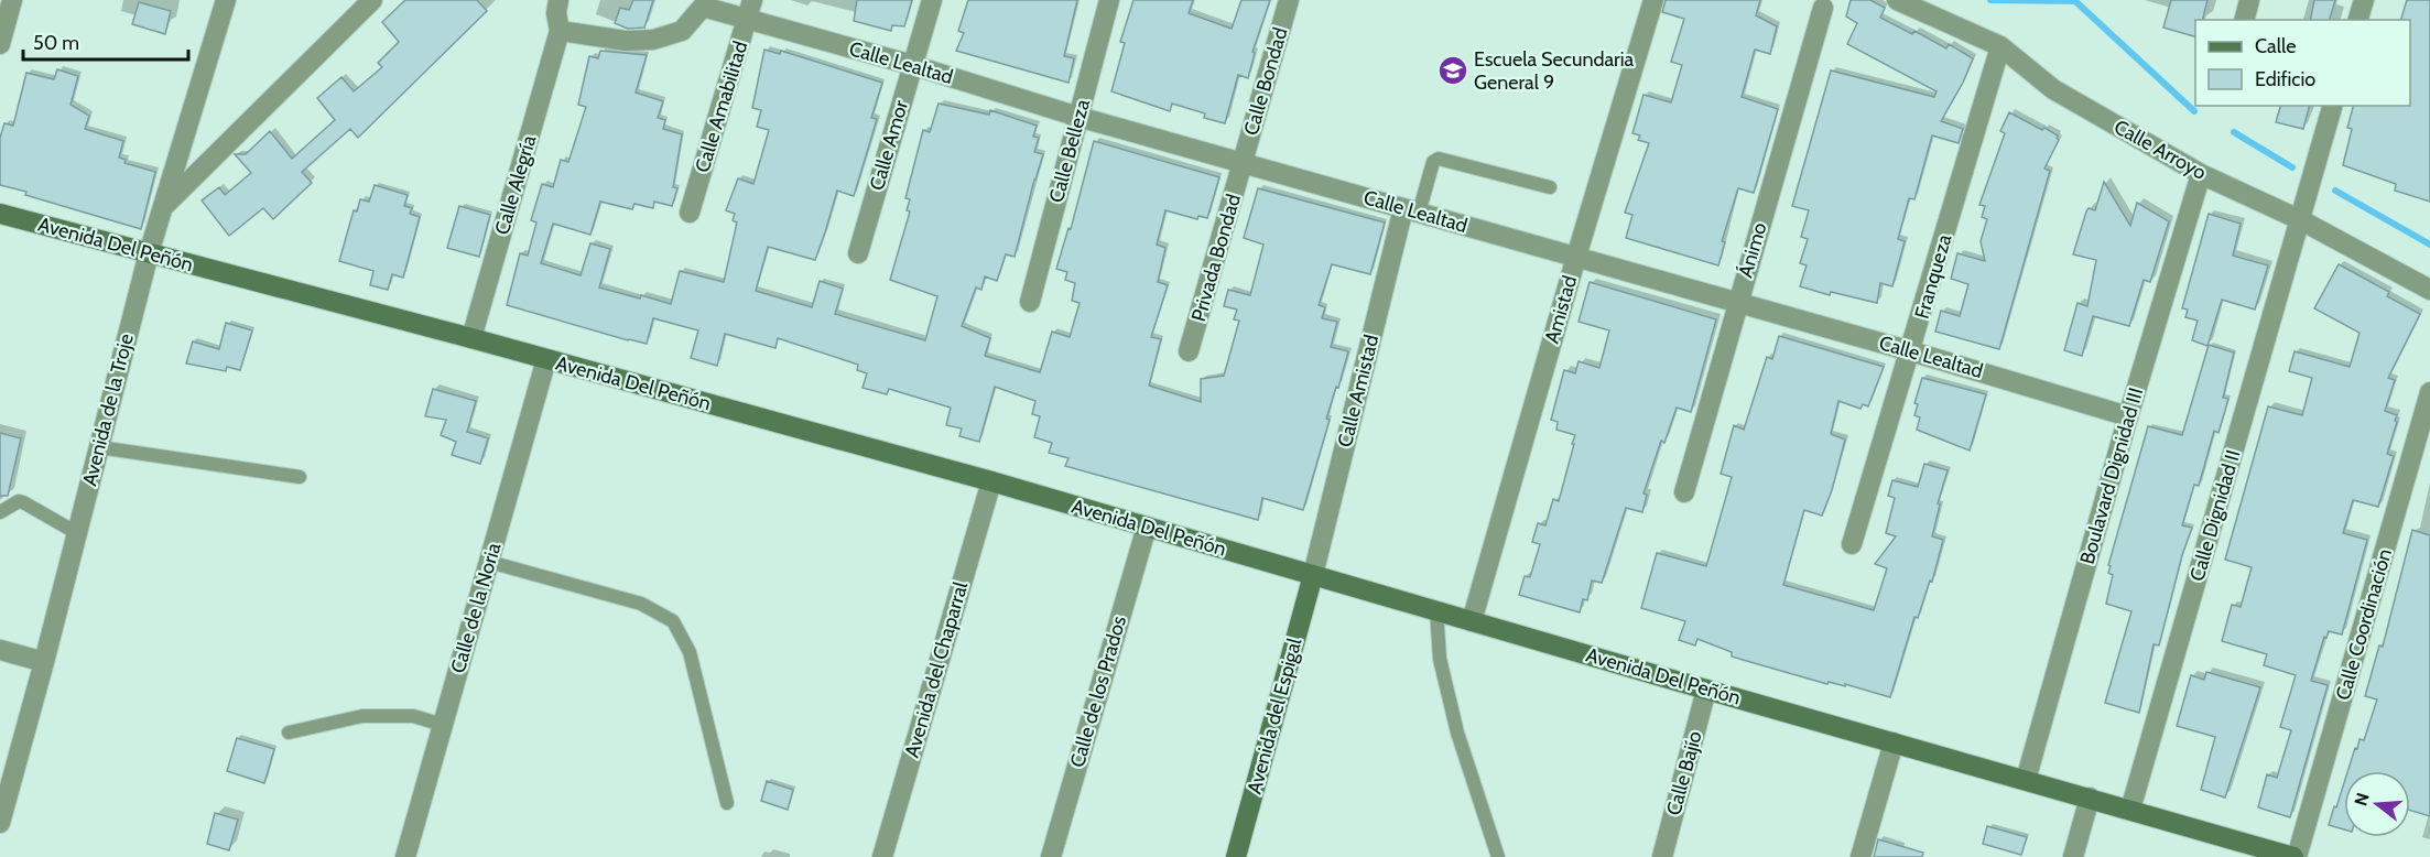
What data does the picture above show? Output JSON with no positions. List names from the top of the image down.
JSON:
{
  "streets": {
    "street": [
      "Calle Lealtad",
      "Calle Bondad",
      "Calle Amabilitad",
      "Calle Amor",
      "Calle Arroyo",
      "Calle Belleza",
      "Calle Alegría",
      "Avenida Del Peñón",
      "Ánimo",
      "Privada Bondad",
      "Franqueza",
      "Amistad",
      "Calle Amistad",
      "Avenida de la Troje",
      "Boulavard Dignidad III",
      "Calle Dignidad II",
      "Calle de la Noria",
      "Calle Coordinación",
      "Avenida del Chaparral",
      "Calle de los Prados",
      "Avenida del Espigal",
      "Calle Bajío"
    ]
  },
  "crossings": [
    ["Calle Lealtad", "Calle Bondad"],
    ["Calle Lealtad", "Calle Amabilitad"],
    ["Calle Lealtad", "Calle Amor"],
    ["Calle Lealtad", "Calle Belleza"],
    ["Calle Lealtad", "Ánimo"],
    ["Calle Lealtad", "Privada Bondad"],
    ["Calle Lealtad", "Franqueza"],
    ["Calle Lealtad", "Amistad"],
    ["Calle Lealtad", "Calle Amistad"],
    ["Calle Lealtad", "Boulavard Dignidad III"],
    ["Calle Bondad", "Privada Bondad"],
    ["Calle Arroyo", "Franqueza"],
    ["Calle Arroyo", "Boulavard Dignidad III"],
    ["Calle Arroyo", "Calle Dignidad II"],
    ["Calle Alegría", "Avenida Del Peñón"],
    ["Avenida Del Peñón", "Amistad"],
    ["Avenida Del Peñón", "Calle Amistad"],
    ["Avenida Del Peñón", "Avenida de la Troje"],
    ["Avenida Del Peñón", "Boulavard Dignidad III"],
    ["Avenida Del Peñón", "Calle Dignidad II"],
    ["Avenida Del Peñón", "Calle de la Noria"],
    ["Avenida Del Peñón", "Calle Coordinación"],
    ["Avenida Del Peñón", "Avenida del Chaparral"],
    ["Avenida Del Peñón", "Calle de los Prados"],
    ["Avenida Del Peñón", "Avenida del Espigal"],
    ["Avenida Del Peñón", "Calle Bajío"],
    ["Calle Amistad", "Avenida del Espigal"]
  ],
  "places": {
    "school or university": ["Escuela Secundaria General 9"]
  },
  "legend": ["Calle", "Edificio"],
  "scale_bar": "50 m",
  "north": "left"
}
